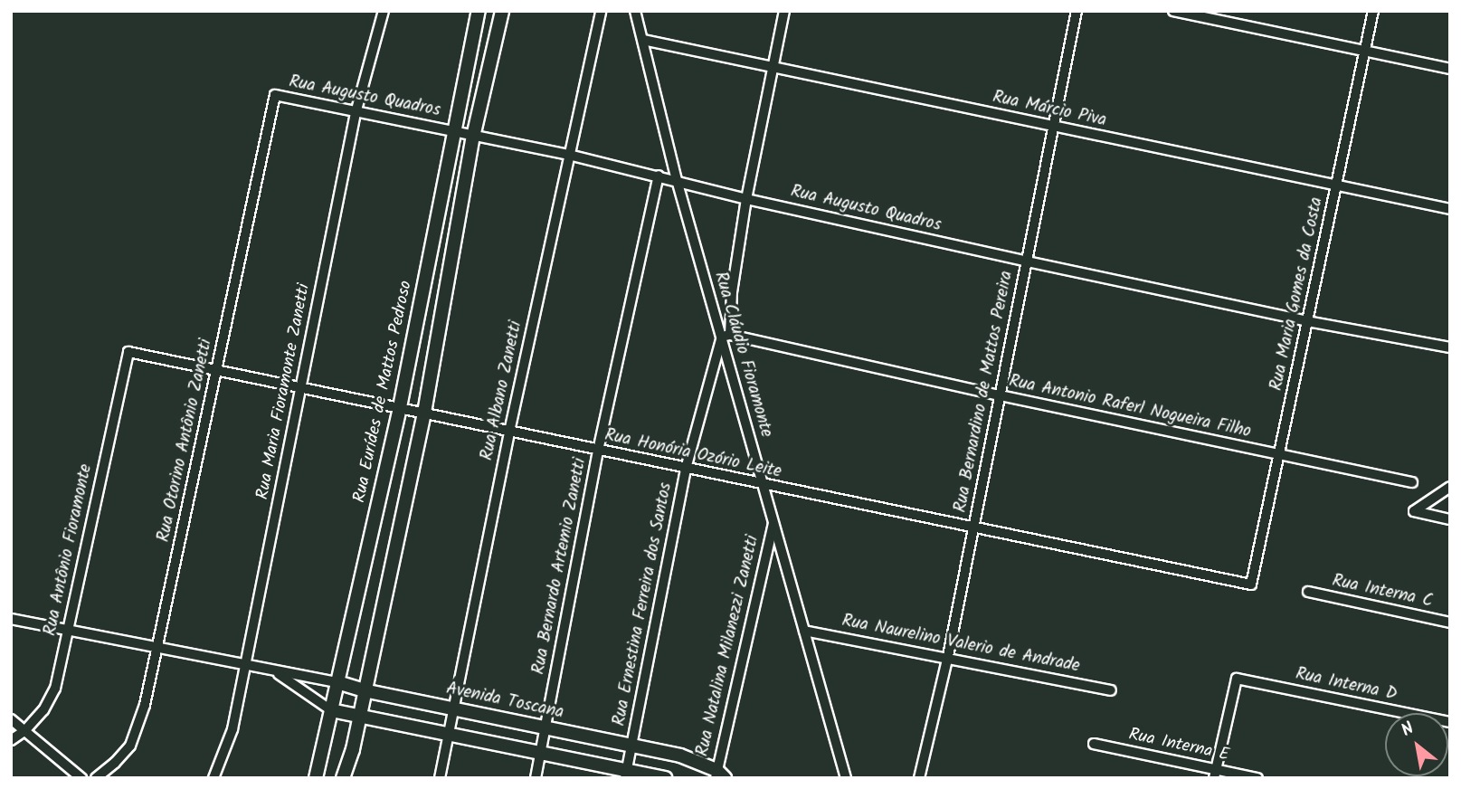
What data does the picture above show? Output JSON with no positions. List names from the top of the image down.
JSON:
{
  "streets": {
    "street": [
      "Rua Augusto Quadros",
      "Rua Márcio Piva",
      "Rua Maria Gomes da Costa",
      "Rua Cláudio Fioramonte",
      "Rua Albano Zanetti",
      "Rua Maria Fioramonte Zanetti",
      "Rua Eurídes de Mattos Pedroso",
      "Rua Bernardino de Mattos Pereira",
      "Rua Antonio Raferl Nogueira Filho",
      "Rua Otorino Antônio Zanetti",
      "Rua Honória Ozório Leite",
      "Rua Antônio Fioramonte",
      "Rua Bernardo Artemio Zanetti",
      "Rua Interna C",
      "Rua Ernestina Ferreira dos Santos",
      "Rua Naurelino Valerio de Andrade",
      "Rua Natalina Milanezzi Zanetti",
      "Rua Interna D",
      "Avenida Toscana",
      "Rua Interna E"
    ]
  },
  "crossings": [
    ["Rua Augusto Quadros", "Rua Maria Gomes da Costa"],
    ["Rua Augusto Quadros", "Rua Cláudio Fioramonte"],
    ["Rua Augusto Quadros", "Rua Albano Zanetti"],
    ["Rua Augusto Quadros", "Rua Maria Fioramonte Zanetti"],
    ["Rua Augusto Quadros", "Rua Eurídes de Mattos Pedroso"],
    ["Rua Augusto Quadros", "Rua Bernardino de Mattos Pereira"],
    ["Rua Augusto Quadros", "Rua Otorino Antônio Zanetti"],
    ["Rua Augusto Quadros", "Rua Bernardo Artemio Zanetti"],
    ["Rua Márcio Piva", "Rua Maria Gomes da Costa"],
    ["Rua Márcio Piva", "Rua Cláudio Fioramonte"],
    ["Rua Márcio Piva", "Rua Bernardino de Mattos Pereira"],
    ["Rua Maria Gomes da Costa", "Rua Antonio Raferl Nogueira Filho"],
    ["Rua Maria Gomes da Costa", "Rua Honória Ozório Leite"],
    ["Rua Cláudio Fioramonte", "Rua Antonio Raferl Nogueira Filho"],
    ["Rua Cláudio Fioramonte", "Rua Honória Ozório Leite"],
    ["Rua Cláudio Fioramonte", "Rua Ernestina Ferreira dos Santos"],
    ["Rua Cláudio Fioramonte", "Rua Naurelino Valerio de Andrade"],
    ["Rua Cláudio Fioramonte", "Rua Natalina Milanezzi Zanetti"],
    ["Rua Albano Zanetti", "Rua Honória Ozório Leite"],
    ["Rua Albano Zanetti", "Avenida Toscana"],
    ["Rua Maria Fioramonte Zanetti", "Rua Honória Ozório Leite"],
    ["Rua Maria Fioramonte Zanetti", "Avenida Toscana"],
    ["Rua Eurídes de Mattos Pedroso", "Rua Honória Ozório Leite"],
    ["Rua Eurídes de Mattos Pedroso", "Avenida Toscana"],
    ["Rua Bernardino de Mattos Pereira", "Rua Antonio Raferl Nogueira Filho"],
    ["Rua Bernardino de Mattos Pereira", "Rua Honória Ozório Leite"],
    ["Rua Bernardino de Mattos Pereira", "Rua Naurelino Valerio de Andrade"],
    ["Rua Antonio Raferl Nogueira Filho", "Rua Ernestina Ferreira dos Santos"],
    ["Rua Otorino Antônio Zanetti", "Rua Honória Ozório Leite"],
    ["Rua Otorino Antônio Zanetti", "Avenida Toscana"],
    ["Rua Honória Ozório Leite", "Rua Antônio Fioramonte"],
    ["Rua Honória Ozório Leite", "Rua Bernardo Artemio Zanetti"],
    ["Rua Honória Ozório Leite", "Rua Ernestina Ferreira dos Santos"],
    ["Rua Antônio Fioramonte", "Avenida Toscana"],
    ["Rua Bernardo Artemio Zanetti", "Avenida Toscana"],
    ["Rua Ernestina Ferreira dos Santos", "Avenida Toscana"],
    ["Rua Natalina Milanezzi Zanetti", "Avenida Toscana"],
    ["Rua Interna D", "Rua Interna E"]
  ],
  "north": "top left"
}
